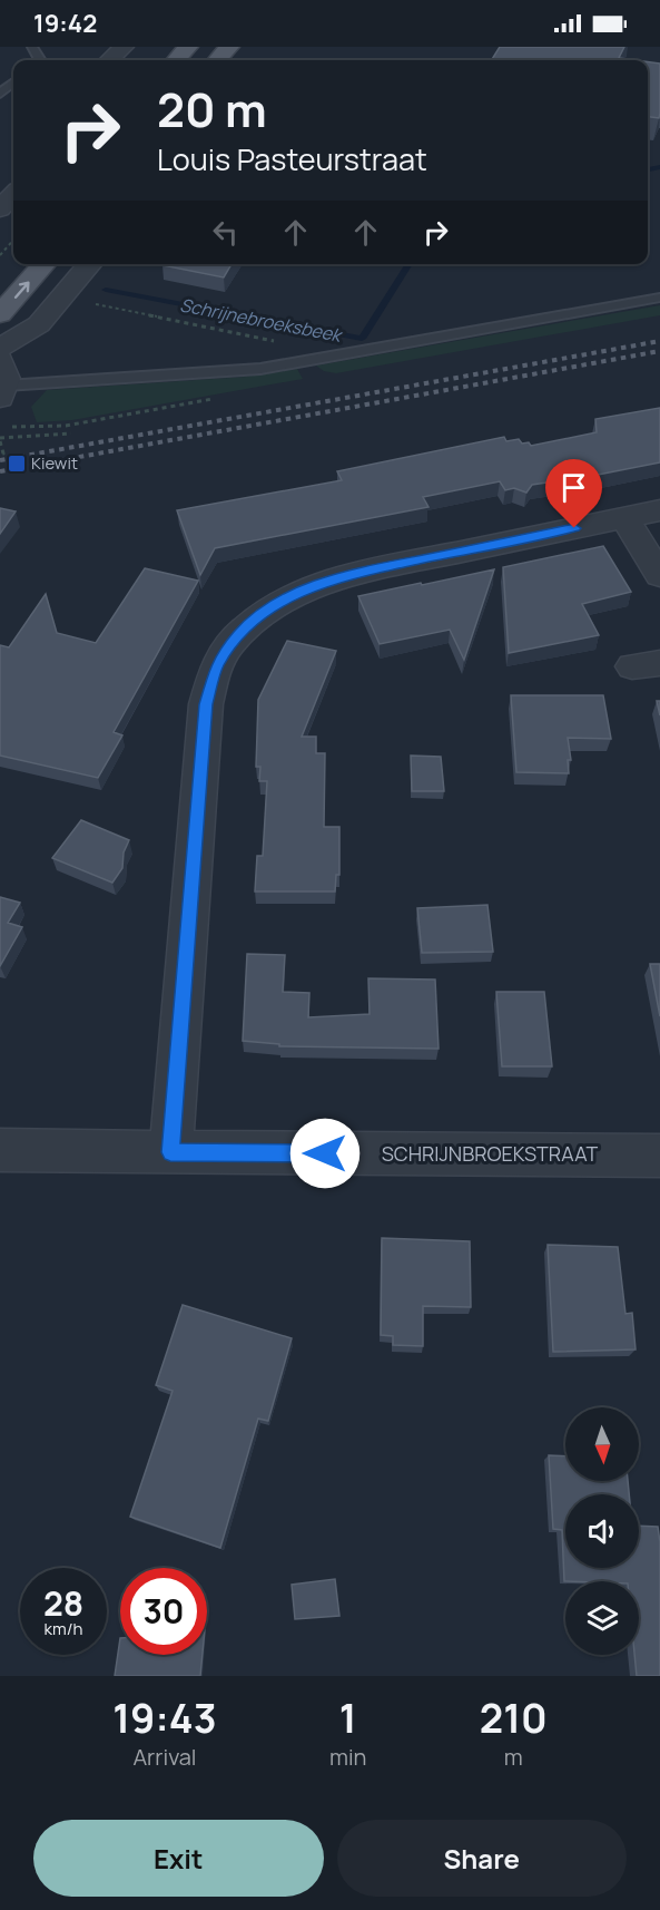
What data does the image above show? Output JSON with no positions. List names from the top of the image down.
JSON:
{
  "streets": {
    "street": ["SCHRIJNBROEKSTRAAT"]
  },
  "water": ["Schrijnebroeksbeek"],
  "places": {
    "transit": ["Kiewit"]
  },
  "north": "bottom",
  "page": {
    "status": "19:42",
    "turn": ["20 m", "Louis Pasteurstraat"],
    "speed": "28 km/h",
    "limit": "30",
    "eta": [
      "19:43",
      "Arrival",
      "1",
      "min",
      "210",
      "m"
    ],
    "buttons": ["Exit", "Share"]
  }
}
